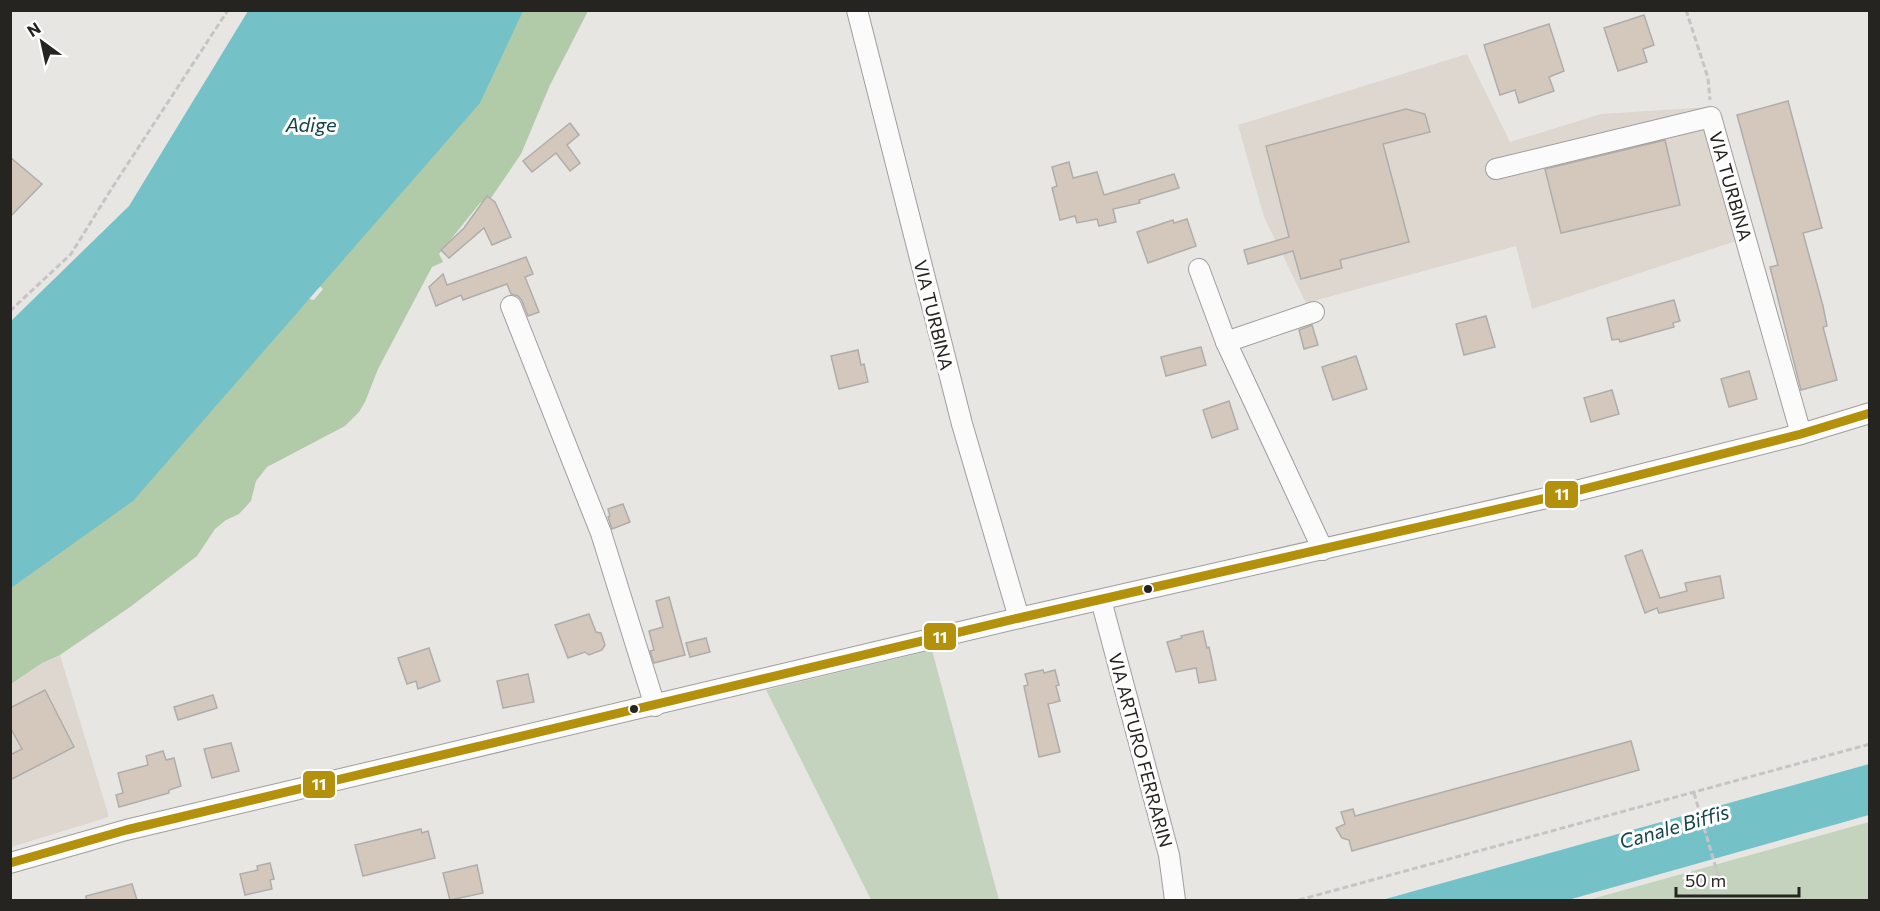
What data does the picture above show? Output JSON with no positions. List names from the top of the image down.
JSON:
{
  "streets": {
    "street": ["VIA TURBINA", "VIA ARTURO FERRARIN"]
  },
  "water": ["Adige", "Canale Biffis"],
  "lines": ["transit line 11"],
  "scale_bar": "50 m",
  "north": "top left"
}
